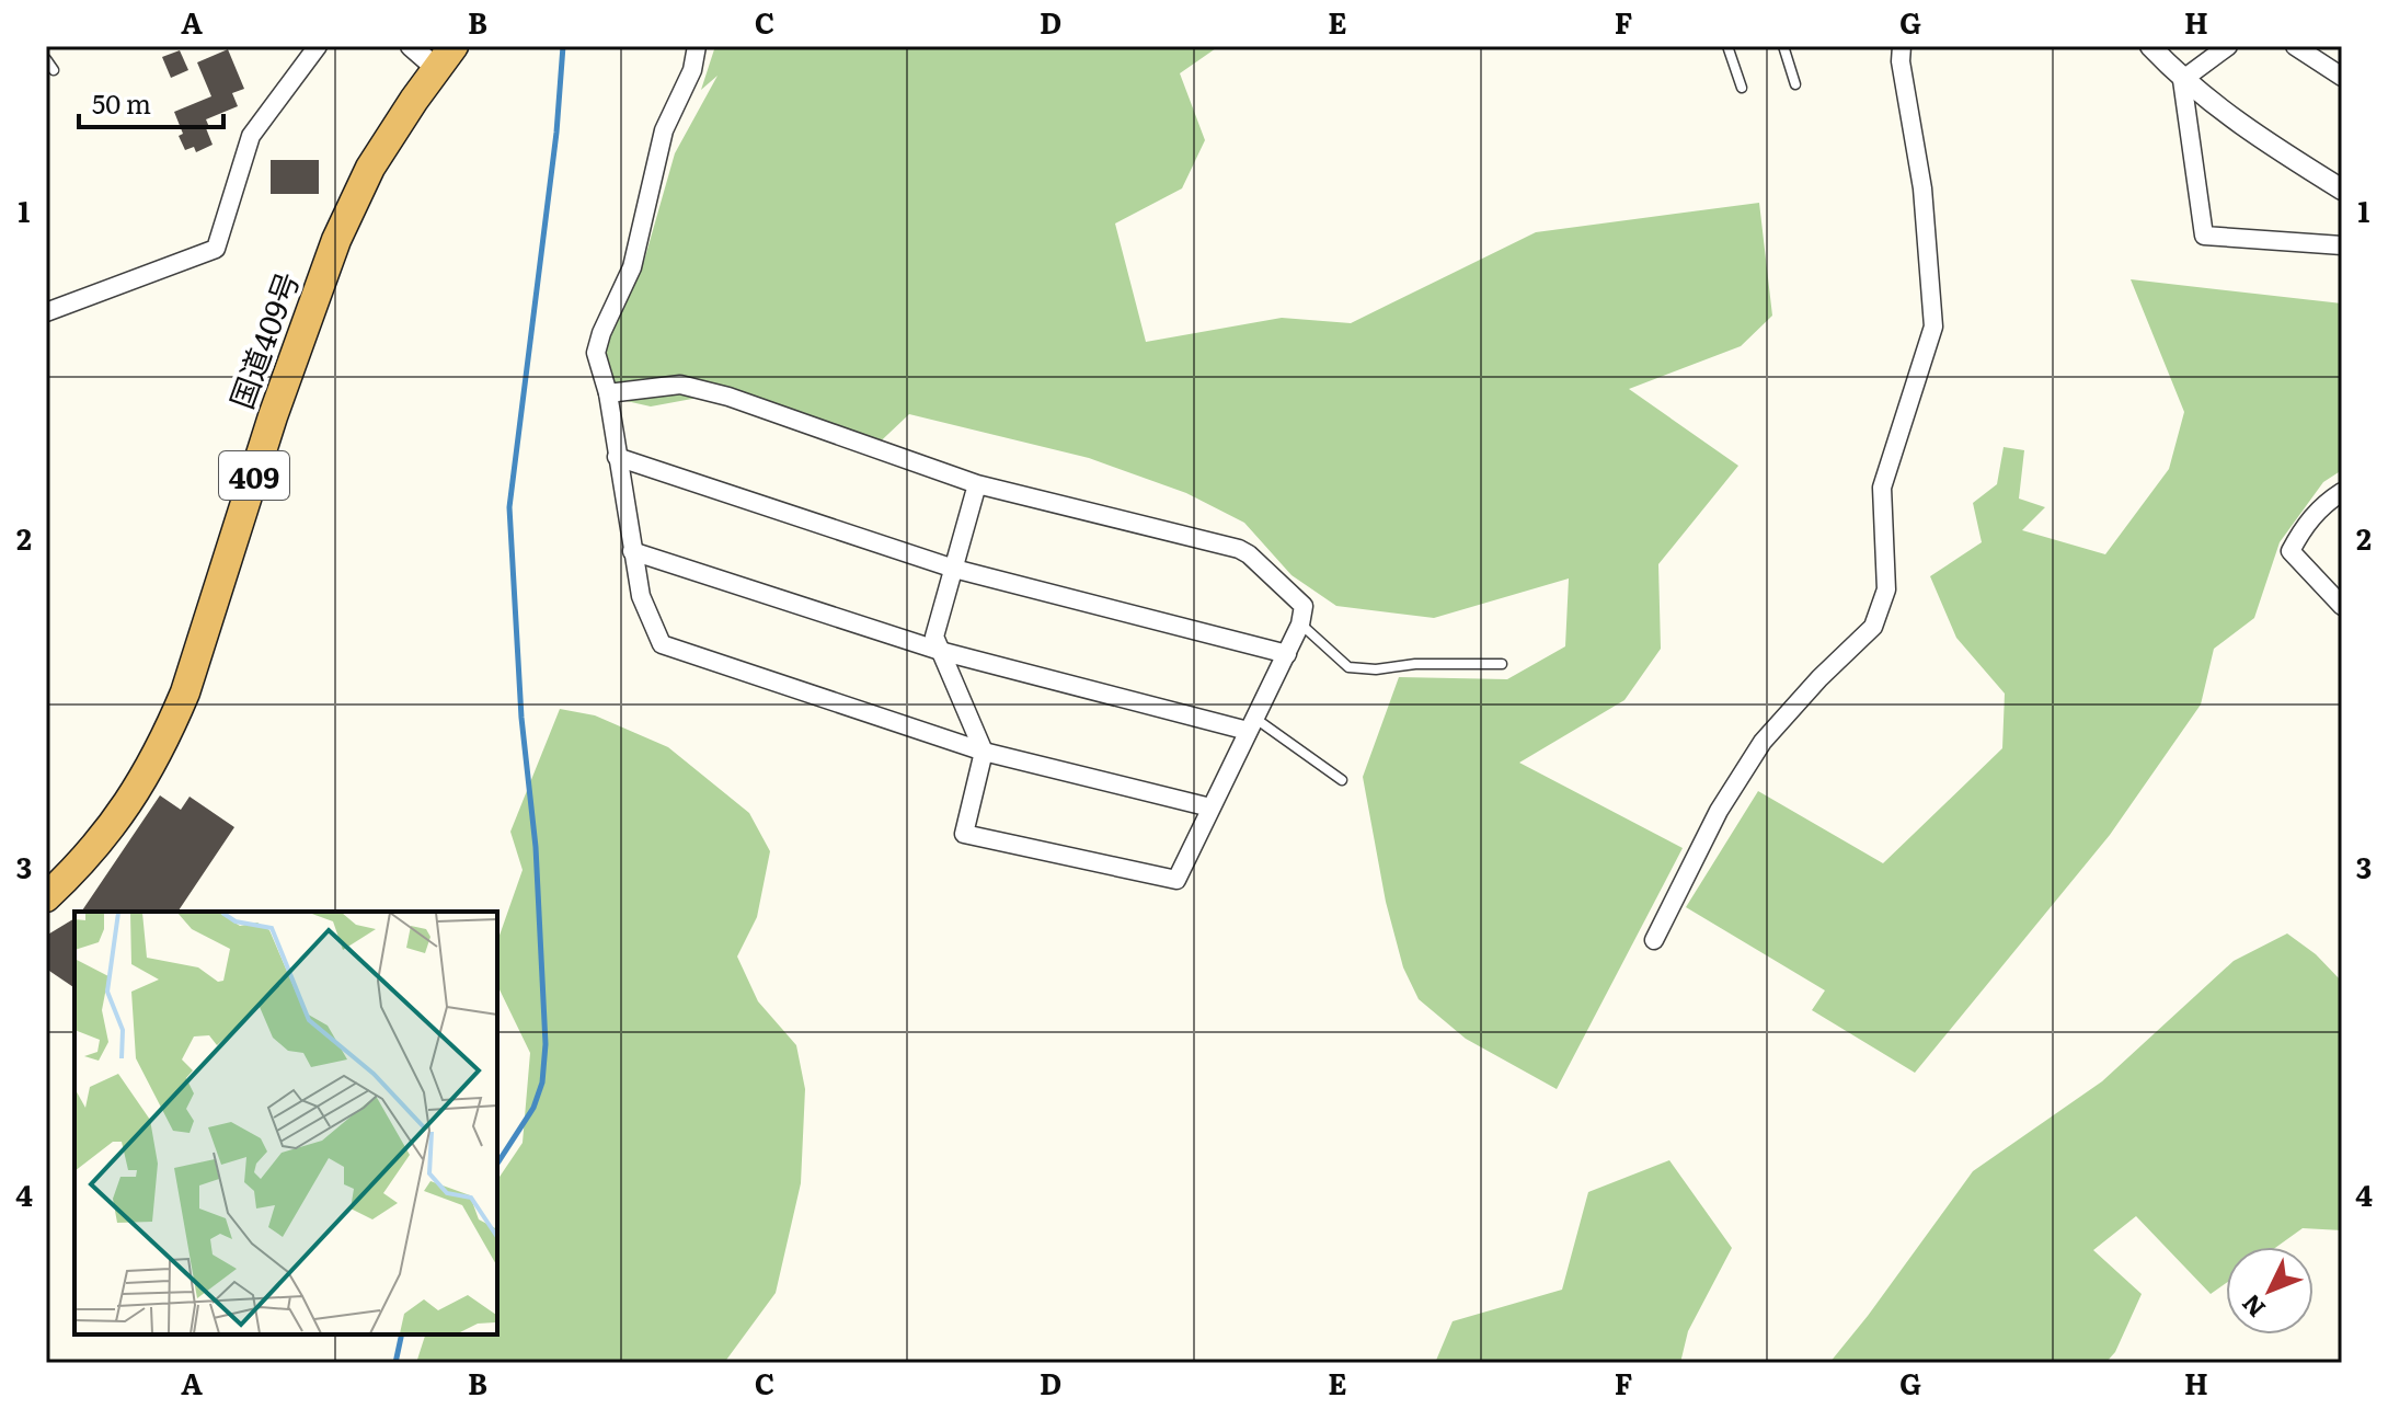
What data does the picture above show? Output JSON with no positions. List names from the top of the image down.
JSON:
{
  "streets": {
    "highway": ["国道409号", "409"]
  },
  "scale_bar": "50 m",
  "north": "bottom left",
  "grid": {
    "columns": [
      "A",
      "B",
      "C",
      "D",
      "E",
      "F",
      "G",
      "H"
    ],
    "rows": [
      "1",
      "2",
      "3",
      "4"
    ]
  }
}
